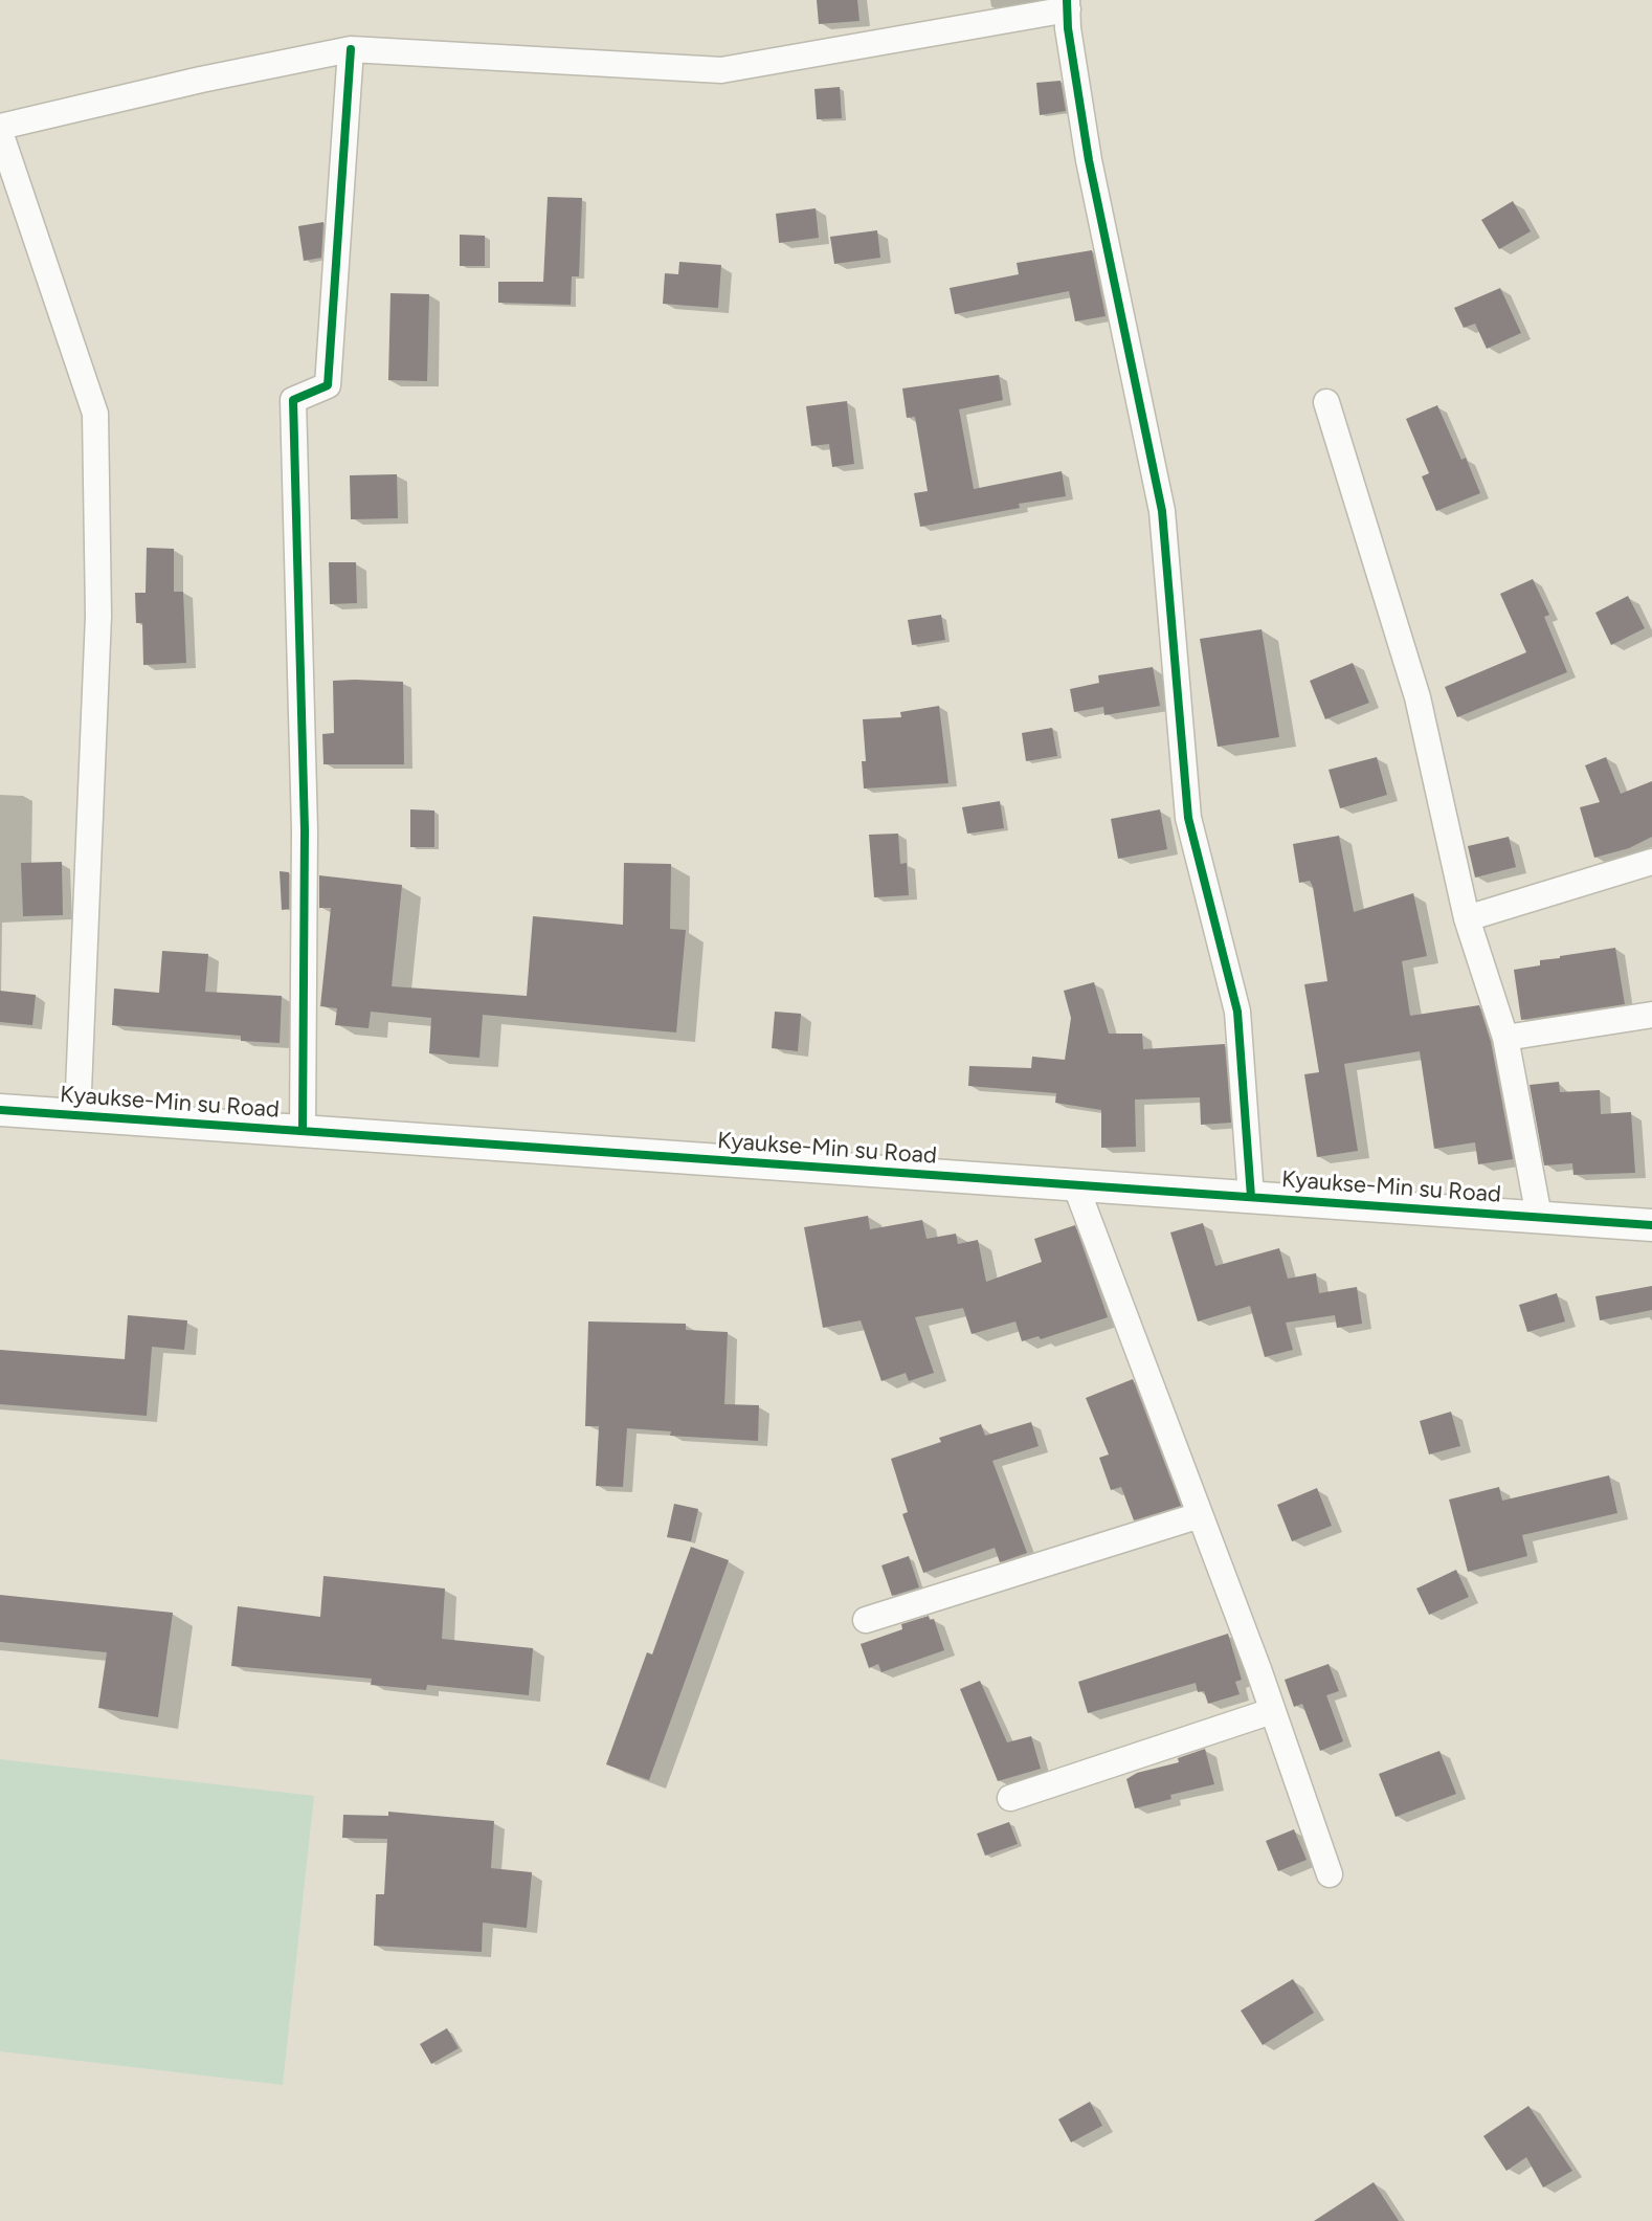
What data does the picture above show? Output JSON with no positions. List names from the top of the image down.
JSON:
{
  "streets": {
    "street": ["Kyaukse-Min su Road"]
  }
}
